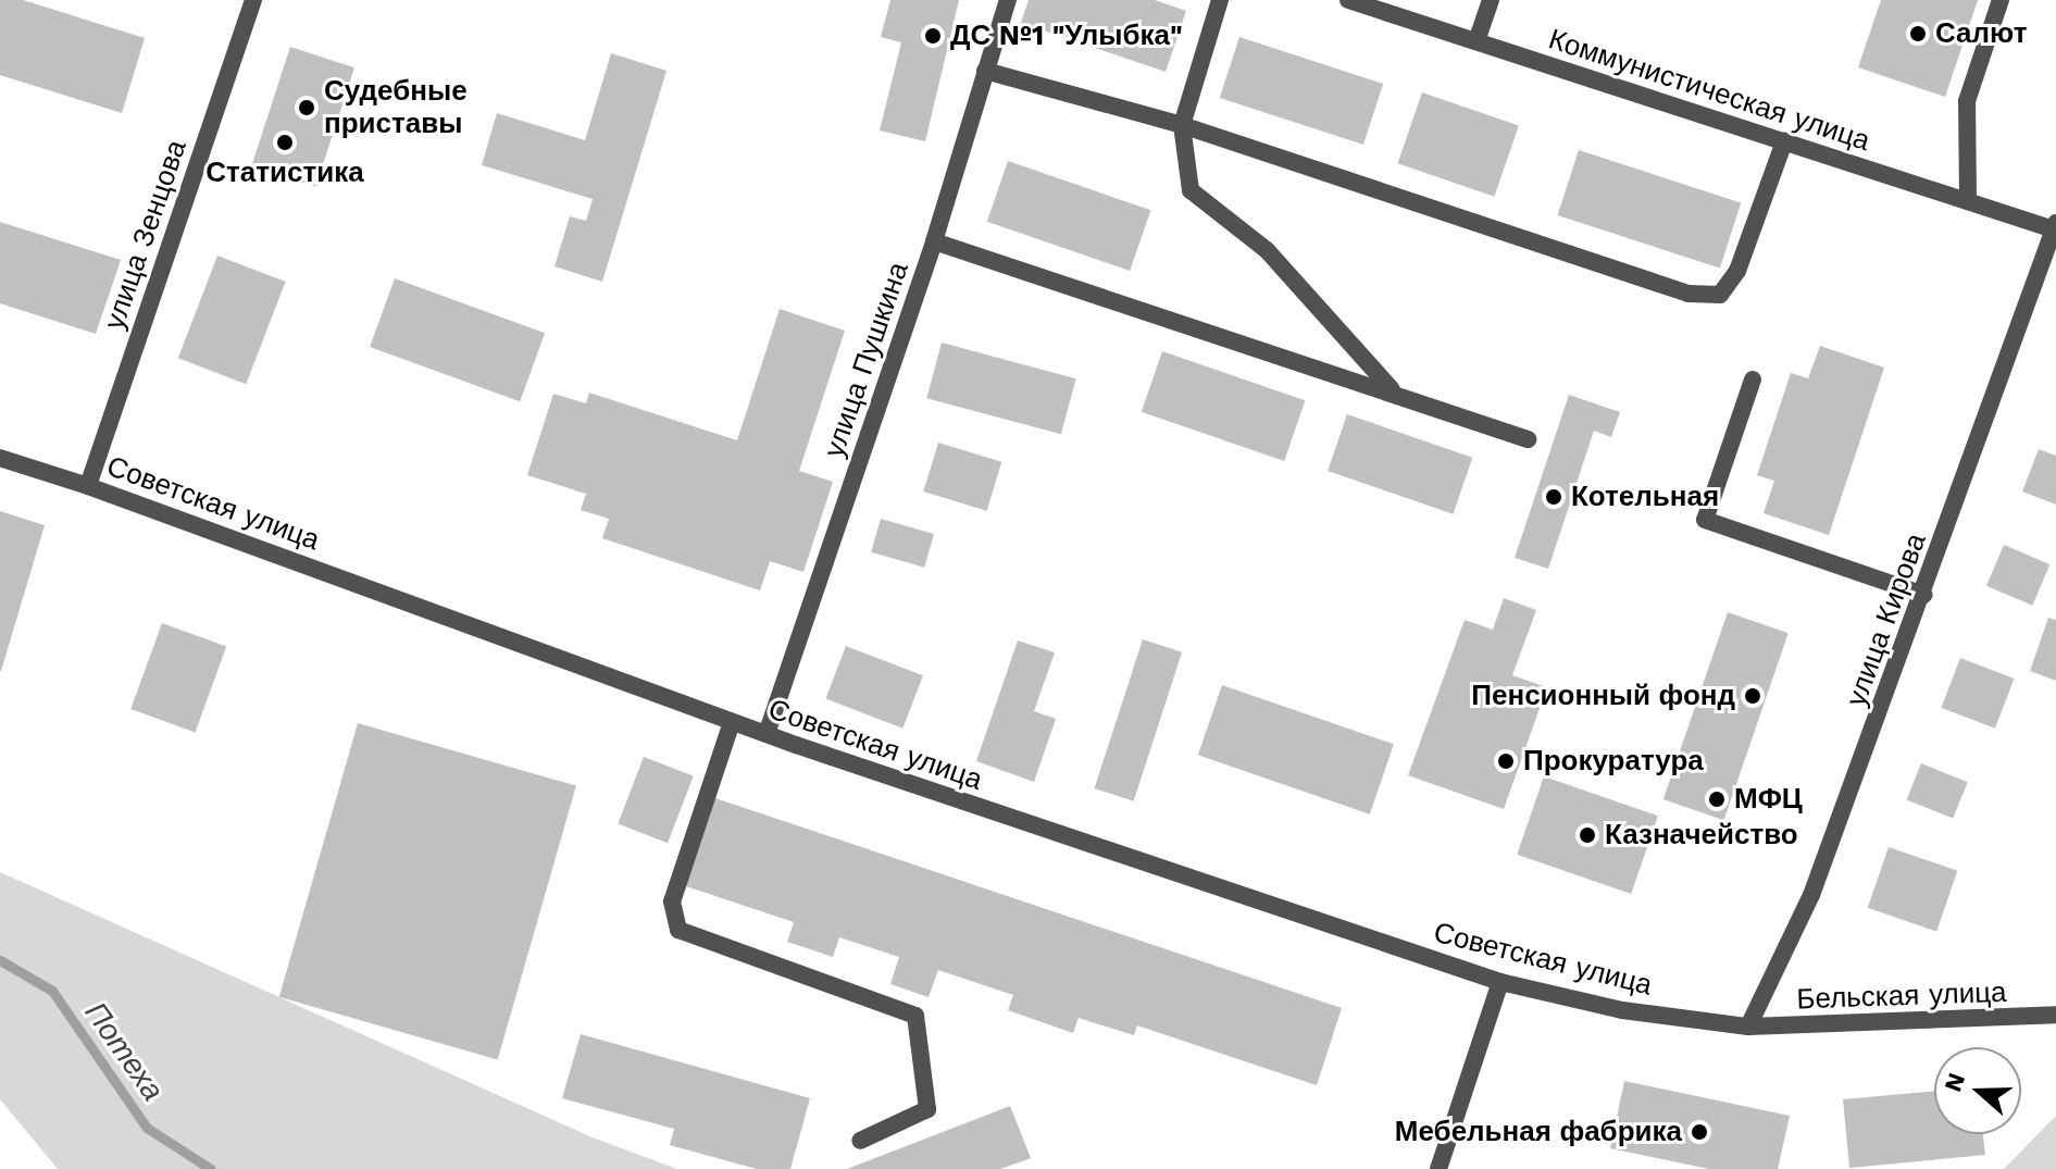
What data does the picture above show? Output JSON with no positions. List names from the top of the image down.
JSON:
{
  "streets": {
    "street": [
      "Коммунистическая улица",
      "улица Зенцова",
      "улица Пушкина",
      "Советская улица",
      "улица Кирова",
      "Бельская улица"
    ]
  },
  "crossings": [
    ["Коммунистическая улица", "улица Кирова"],
    ["улица Зенцова", "Советская улица"],
    ["улица Пушкина", "Советская улица"],
    ["Советская улица", "улица Кирова"],
    ["Советская улица", "Бельская улица"],
    ["улица Кирова", "Бельская улица"]
  ],
  "water": ["Потеха"],
  "places": [
    "Салют",
    "ДС №1 \"Улыбка\"",
    "Судебные приставы",
    "Статистика",
    "Котельная",
    "Пенсионный фонд",
    "Прокуратура",
    "МФЦ",
    "Казначейство",
    "Мебельная фабрика"
  ],
  "north": "left"
}
